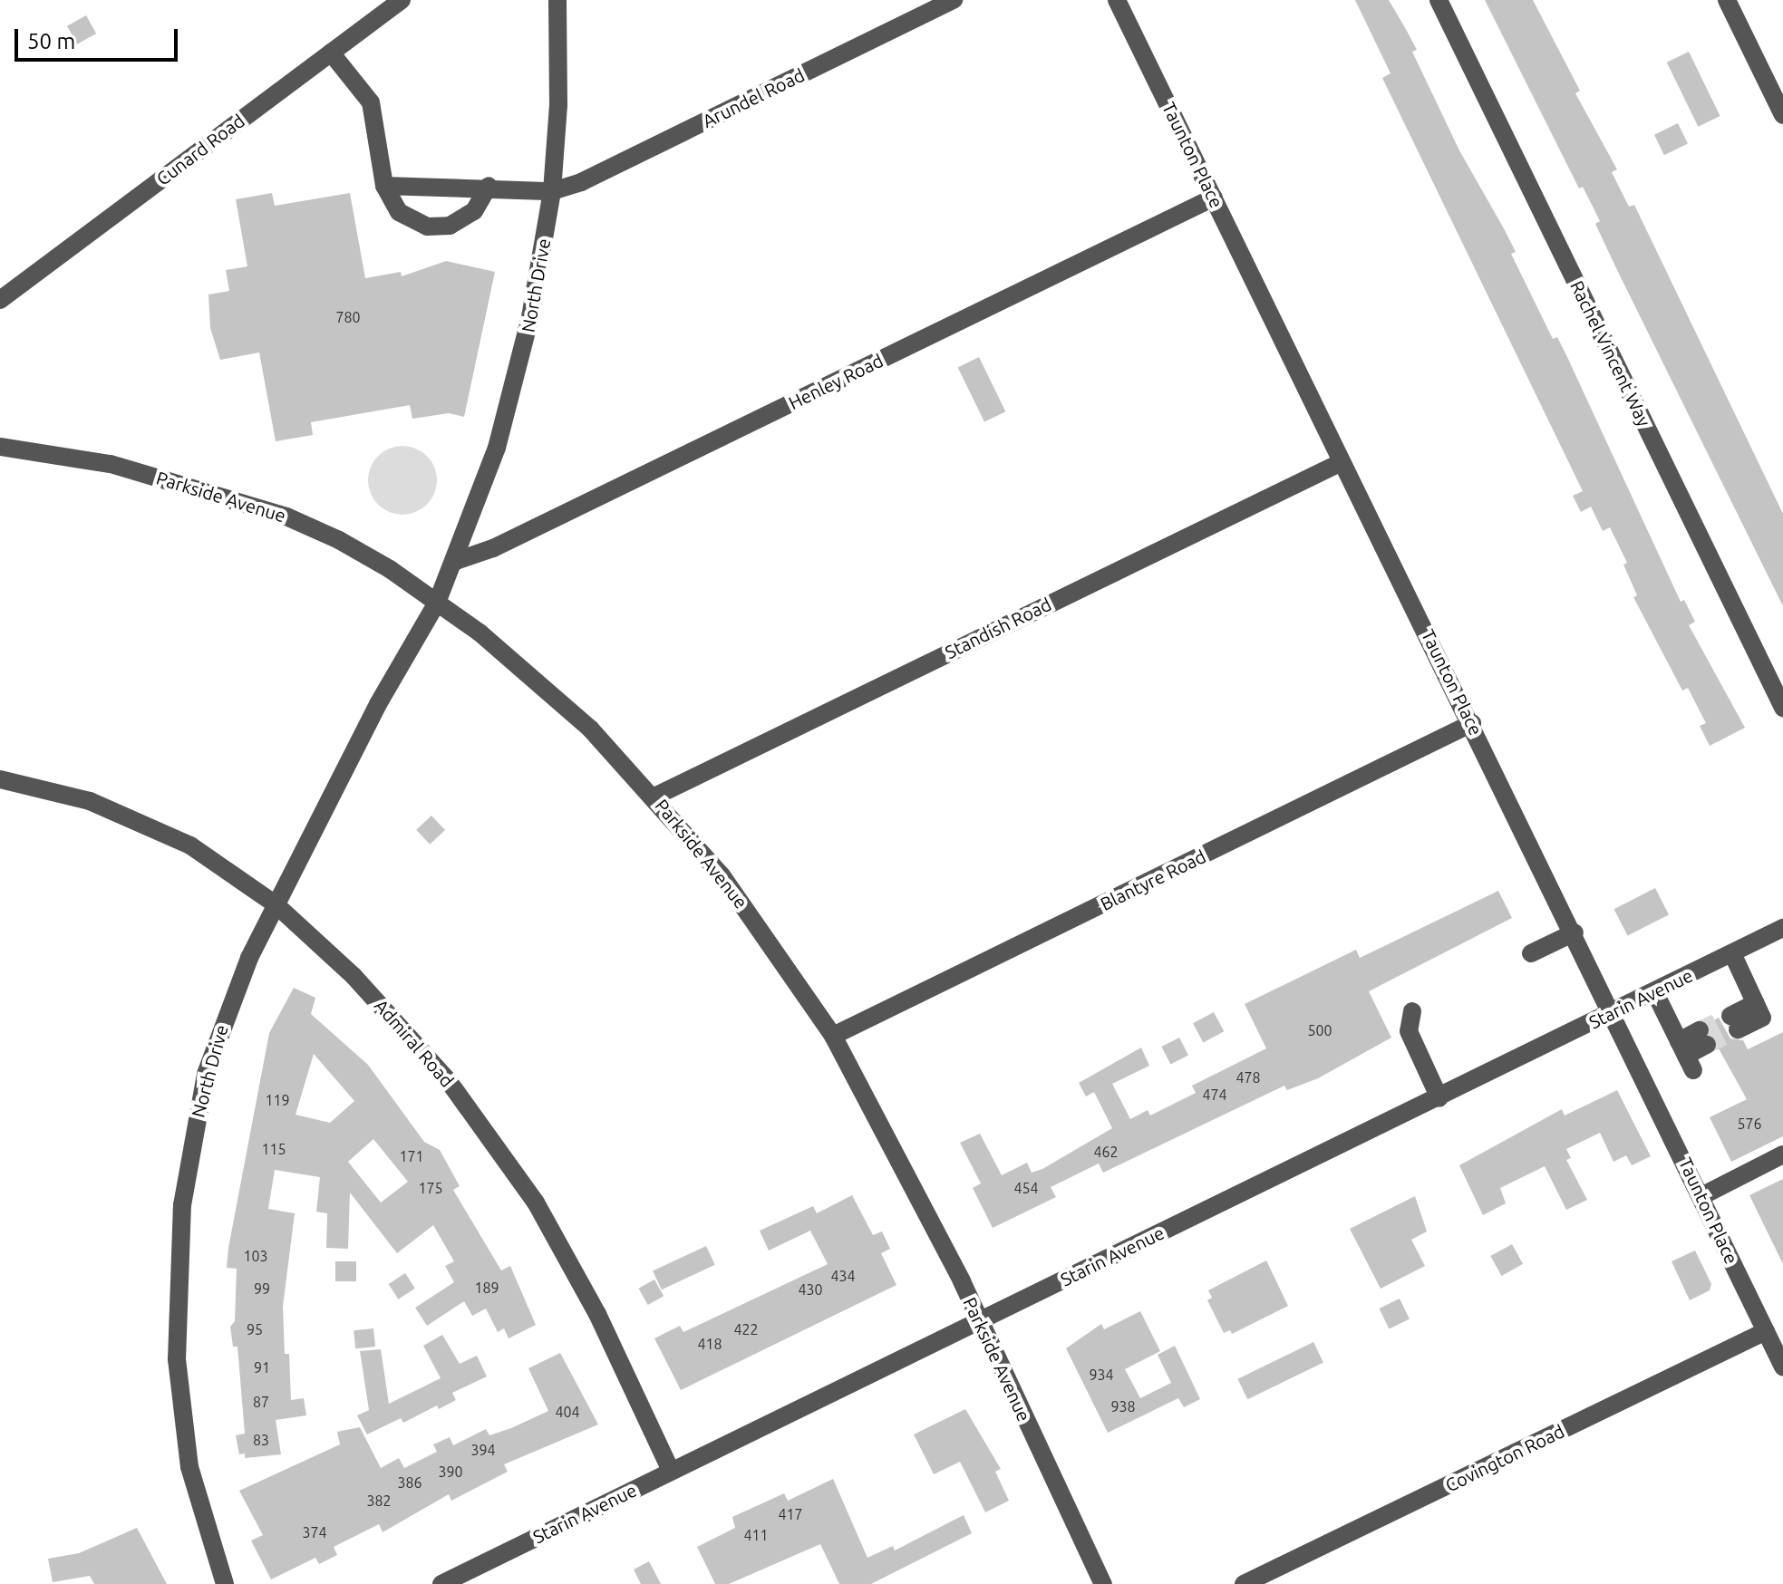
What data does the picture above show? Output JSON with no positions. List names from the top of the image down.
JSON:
{
  "streets": {
    "street": [
      "Arundel Road",
      "Cunard Road",
      "Taunton Place",
      "North Drive",
      "Rachel Vincent Way",
      "Henley Road",
      "Parkside Avenue",
      "Standish Road",
      "Blantyre Road",
      "Starin Avenue",
      "Admiral Road",
      "Covington Road"
    ]
  },
  "crossings": [
    ["Arundel Road", "North Drive"],
    ["Taunton Place", "Henley Road"],
    ["Taunton Place", "Standish Road"],
    ["Taunton Place", "Blantyre Road"],
    ["Taunton Place", "Starin Avenue"],
    ["Taunton Place", "Covington Road"],
    ["North Drive", "Henley Road"],
    ["North Drive", "Parkside Avenue"],
    ["North Drive", "Admiral Road"],
    ["Parkside Avenue", "Standish Road"],
    ["Parkside Avenue", "Blantyre Road"],
    ["Parkside Avenue", "Starin Avenue"],
    ["Starin Avenue", "Admiral Road"]
  ],
  "house_numbers": [
    "780",
    "500",
    "478",
    "474",
    "119",
    "576",
    "115",
    "462",
    "171",
    "175",
    "454",
    "103",
    "434",
    "189",
    "99",
    "430",
    "95",
    "422",
    "418",
    "91",
    "934",
    "87",
    "938",
    "404",
    "83",
    "394",
    "390",
    "386",
    "382",
    "417",
    "374",
    "411"
  ],
  "scale_bar": "50 m"
}
